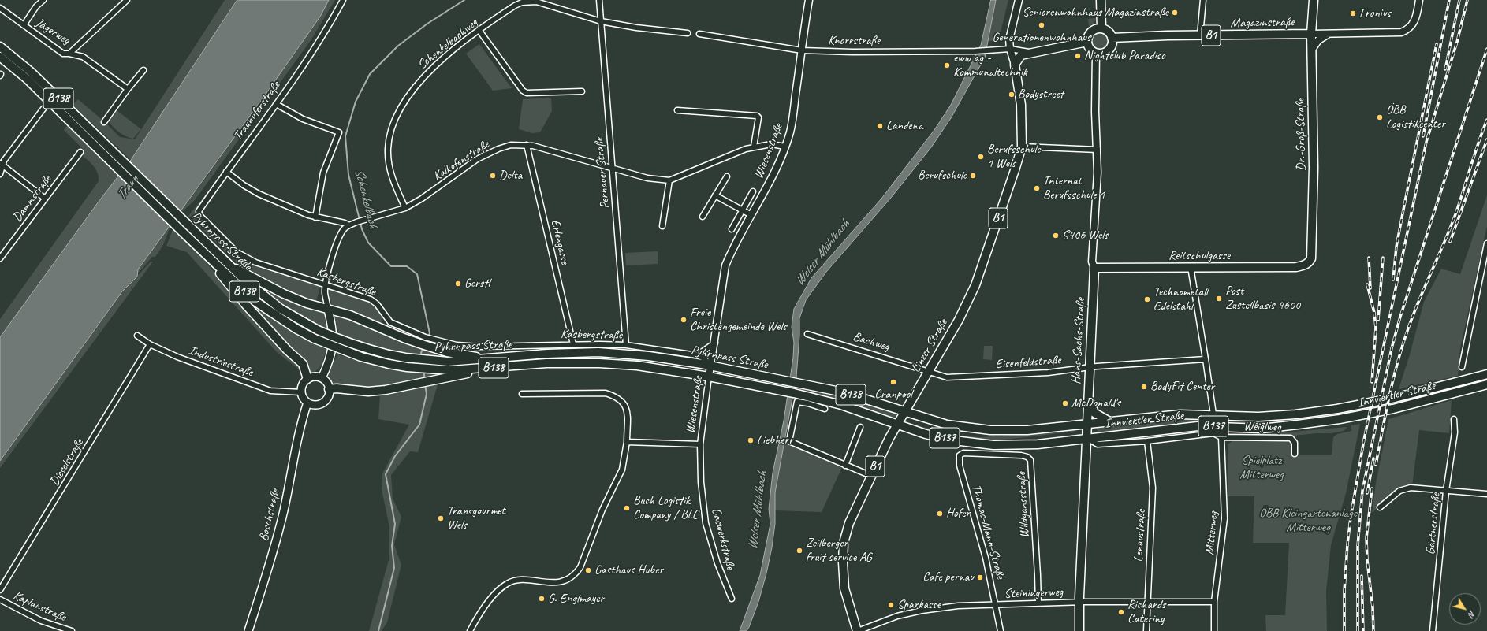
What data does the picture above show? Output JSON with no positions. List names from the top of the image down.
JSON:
{
  "streets": {
    "main road": [
      "Magazinstraße",
      "B1",
      "B138",
      "Dr.-Groß-Straße",
      "Pyhrnpass Straße",
      "Reitschulgasse",
      "Hans-Sachs-Straße",
      "Linzer Straße",
      "Innviertler Straße",
      "B137",
      "Boschstraße"
    ],
    "street": [
      "Jägerweg",
      "Knorrstraße",
      "Schenkelbachweg",
      "Traunuferstraße",
      "Wiesenstraße",
      "Kalkofenstraße",
      "Pernauer Straße",
      "Dammstraße",
      "Erlengasse",
      "Kasbergstraße",
      "Bachweg",
      "Industriestraße",
      "Eisenfeldstraße",
      "Weiglweg",
      "Dieselstraße",
      "Wildgansstraße",
      "Gärtnerstraße",
      "Thomas-Mann-Straße",
      "Mitterweg",
      "Lenaustraße",
      "Gaswerkstraße",
      "Steiningerweg",
      "Kaplanstraße"
    ]
  },
  "crossings": [
    ["Magazinstraße", "Dr.-Groß-Straße"],
    ["Magazinstraße", "Hans-Sachs-Straße"],
    ["Knorrstraße", "Wiesenstraße"],
    ["Knorrstraße", "Linzer Straße"],
    ["Schenkelbachweg", "Kalkofenstraße"],
    ["Schenkelbachweg", "Pernauer Straße"],
    ["Traunuferstraße", "Kasbergstraße"],
    ["Dr.-Groß-Straße", "Reitschulgasse"],
    ["Wiesenstraße", "Kalkofenstraße"],
    ["Wiesenstraße", "Pyhrnpass Straße"],
    ["Wiesenstraße", "Kasbergstraße"],
    ["Wiesenstraße", "Gaswerkstraße"],
    ["Kalkofenstraße", "Pernauer Straße"],
    ["Kalkofenstraße", "Erlengasse"],
    ["Pernauer Straße", "Kasbergstraße"],
    ["Pyhrnpass Straße", "Kasbergstraße"],
    ["Pyhrnpass Straße", "Linzer Straße"],
    ["Pyhrnpass Straße", "Innviertler Straße"],
    ["Erlengasse", "Kasbergstraße"],
    ["Reitschulgasse", "Hans-Sachs-Straße"],
    ["Hans-Sachs-Straße", "Eisenfeldstraße"],
    ["Hans-Sachs-Straße", "Innviertler Straße"],
    ["Hans-Sachs-Straße", "Weiglweg"],
    ["Hans-Sachs-Straße", "Steiningerweg"],
    ["Bachweg", "Linzer Straße"],
    ["Bachweg", "Eisenfeldstraße"],
    ["Linzer Straße", "Eisenfeldstraße"],
    ["Linzer Straße", "Innviertler Straße"],
    ["Linzer Straße", "Steiningerweg"],
    ["Industriestraße", "Dieselstraße"],
    ["Industriestraße", "Boschstraße"],
    ["Innviertler Straße", "Weiglweg"],
    ["Weiglweg", "Mitterweg"],
    ["Weiglweg", "Lenaustraße"],
    ["Wildgansstraße", "Thomas-Mann-Straße"],
    ["Wildgansstraße", "Steiningerweg"],
    ["Thomas-Mann-Straße", "Steiningerweg"],
    ["Mitterweg", "Steiningerweg"],
    ["Lenaustraße", "Steiningerweg"]
  ],
  "water": ["Traun", "Schenkelbach", "Welser Mühlbach"],
  "parks": ["Spielplatz Mitterweg", "ÖBB Kleingartenanlage Mitterweg"],
  "places": [
    "Seniorenwohnhaus Magazinstraße",
    "Fronius",
    "Generationenwohnhaus",
    "Nightclub Paradiso",
    "eww ag - Kommunaltechnik",
    "Bodystreet",
    "ÖBB Logistikcenter",
    "Landena",
    "Berufsschule 1 Wels",
    "Delta",
    "Berufschule",
    "Internat Berufsschule 1",
    "S406 Wels",
    "Gerstl",
    "Post Zustellbasis 4600",
    "Technometall Edelstahl",
    "Freie Christengemeinde Wels",
    "Cranpool",
    "BodyFit Center",
    "McDonald's",
    "Liebherr",
    "Buch Logistik Company / BLC",
    "Hofer",
    "Transgourmet Wels",
    "Zeilberger fruit service AG",
    "Gasthaus Huber",
    "Cafe pernau",
    "G. Englmayer",
    "Sparkasse",
    "Richards Catering"
  ],
  "north": "bottom right"
}
